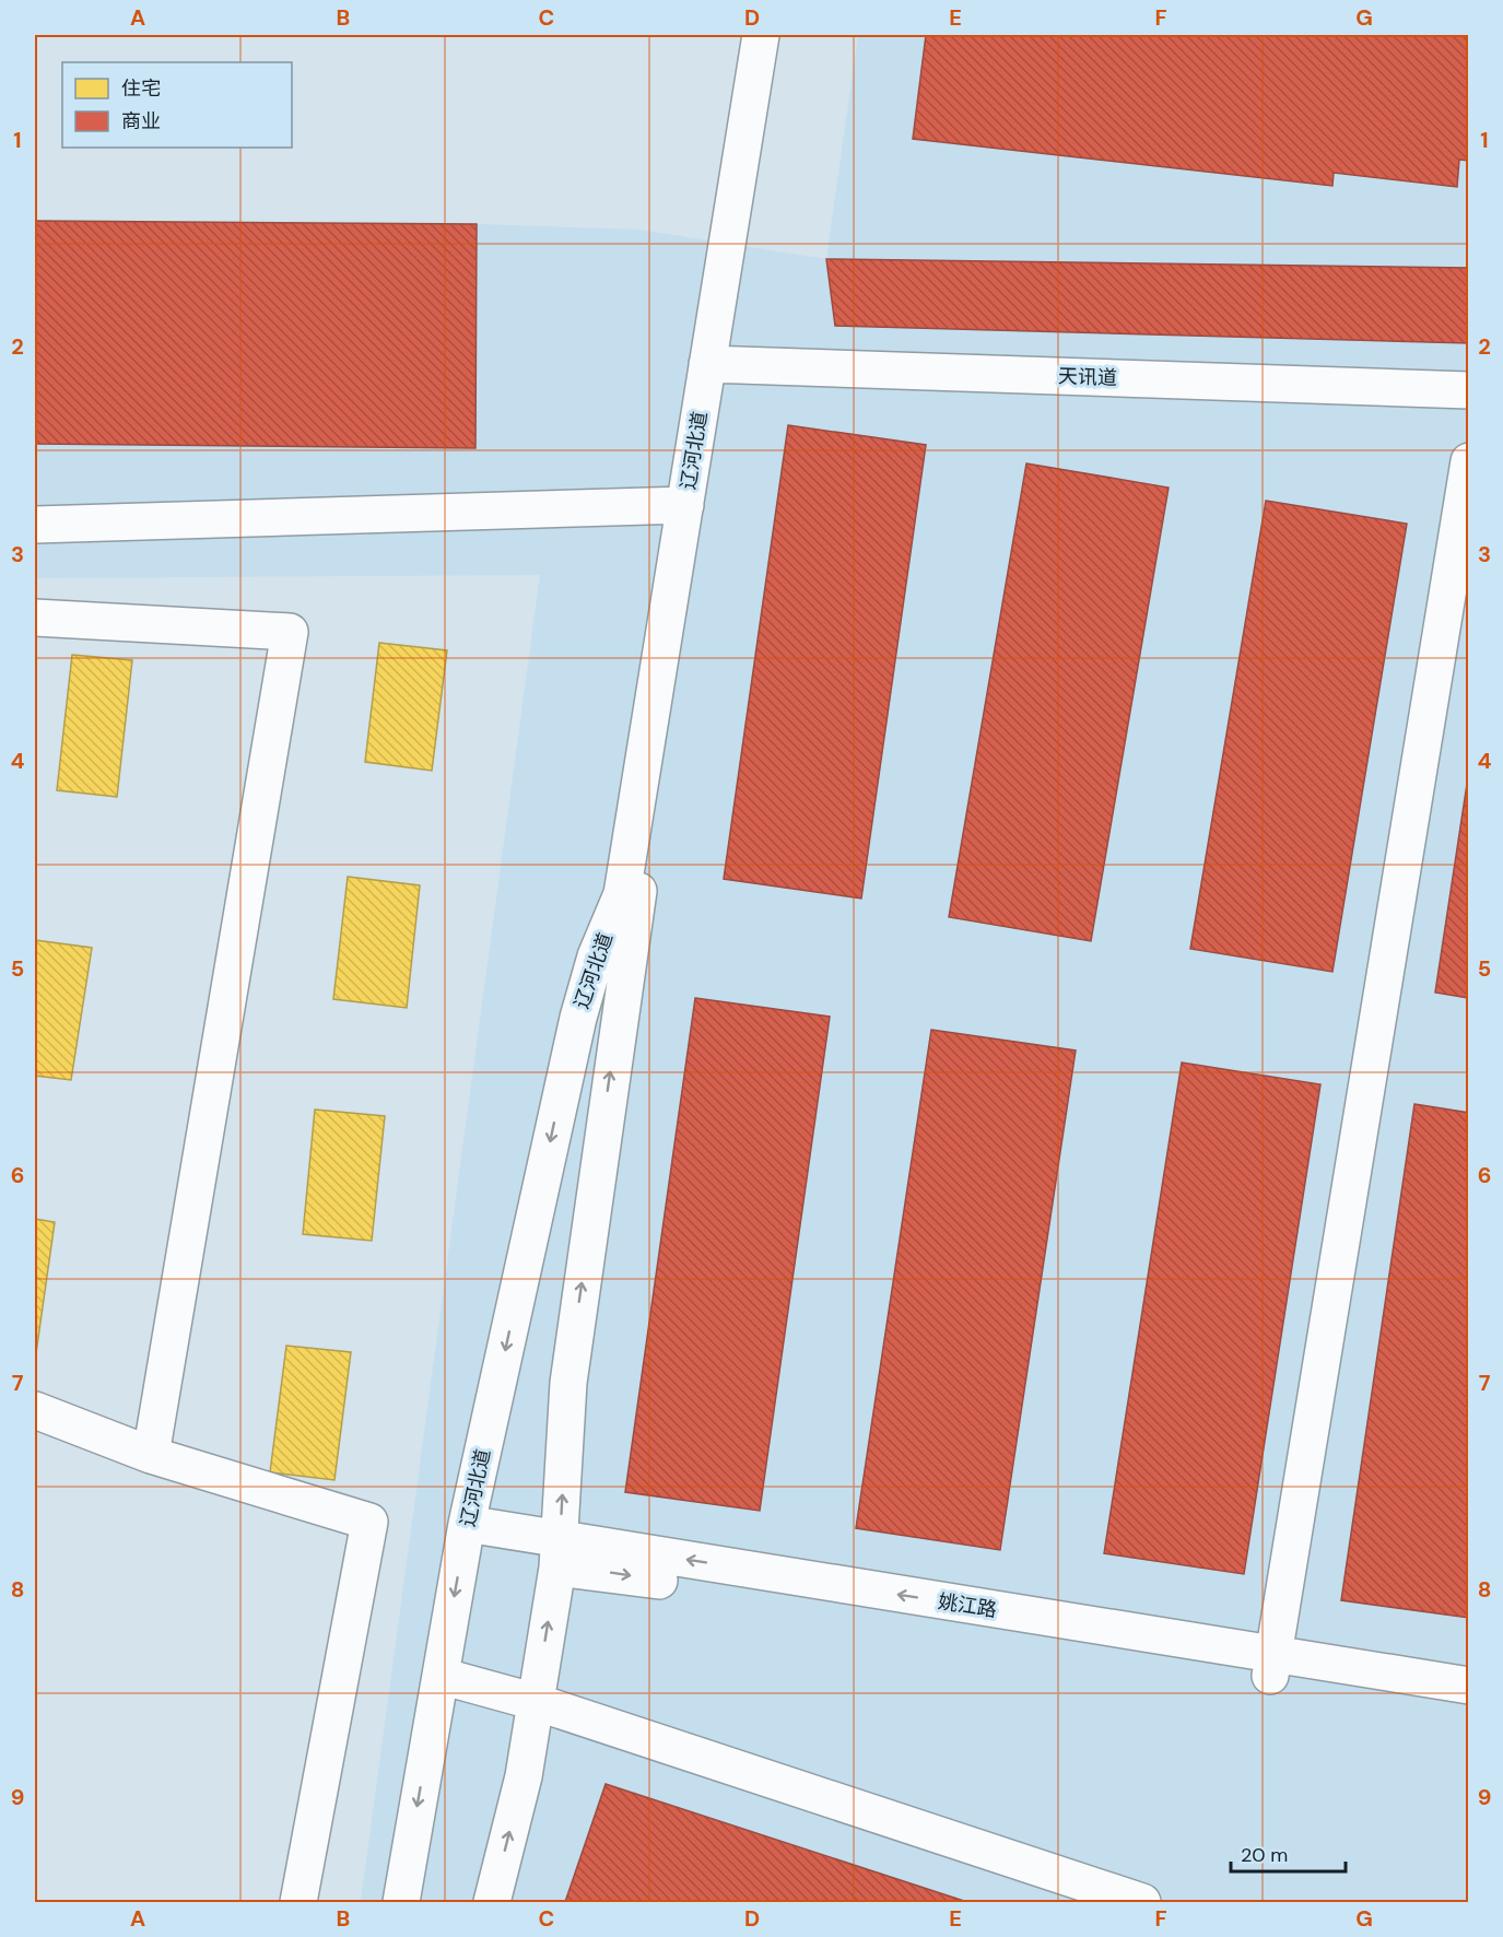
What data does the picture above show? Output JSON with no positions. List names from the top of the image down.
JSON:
{
  "streets": {
    "street": ["天讯道", "辽河北道", "姚江路"]
  },
  "crossings": [
    ["天讯道", "辽河北道"],
    ["辽河北道", "姚江路"]
  ],
  "legend": ["住宅", "商业"],
  "scale_bar": "20 m",
  "grid": {
    "columns": [
      "A",
      "B",
      "C",
      "D",
      "E",
      "F",
      "G"
    ],
    "rows": [
      "1",
      "2",
      "3",
      "4",
      "5",
      "6",
      "7",
      "8",
      "9"
    ]
  }
}
